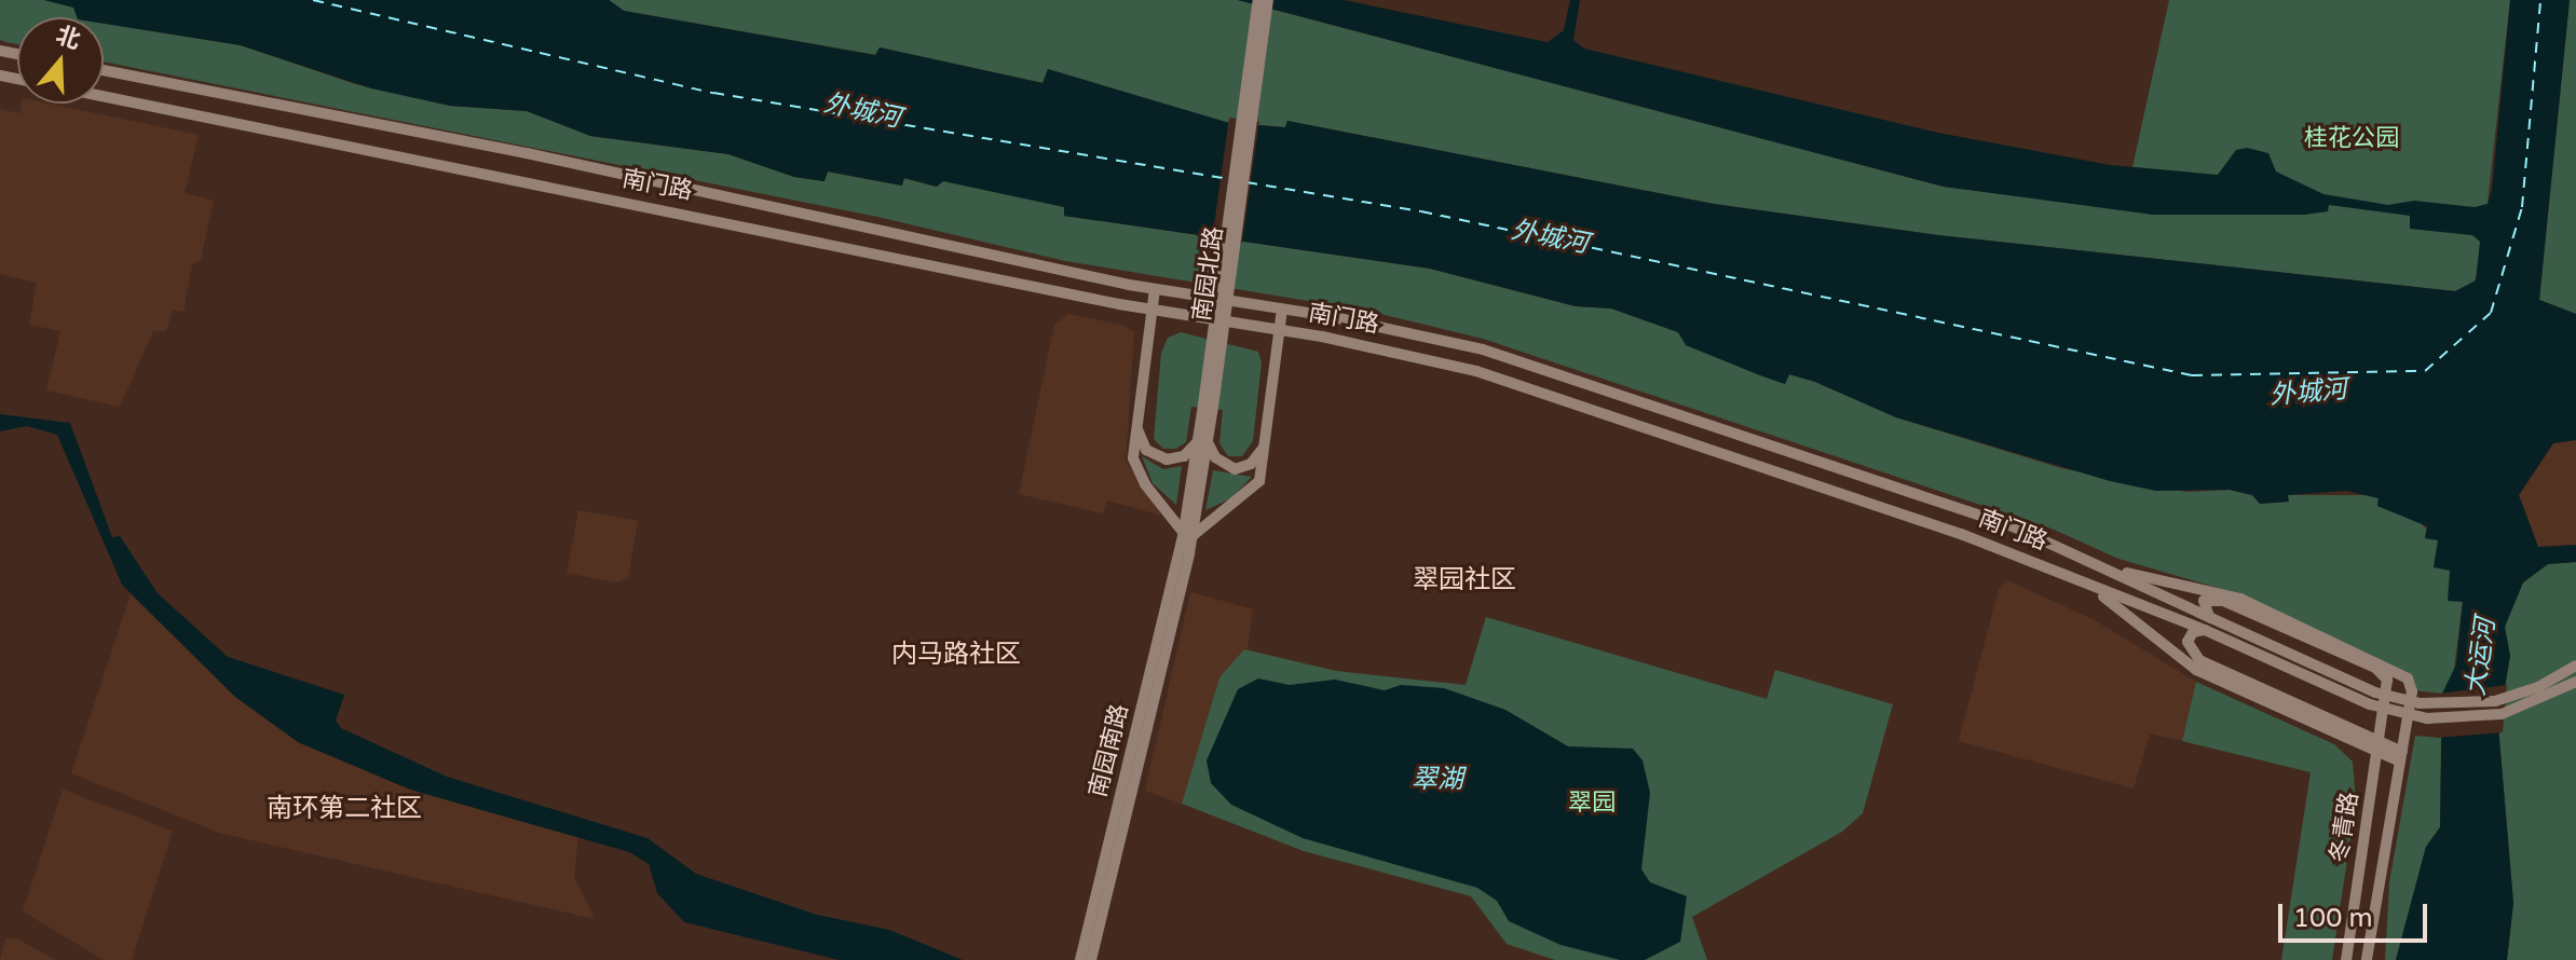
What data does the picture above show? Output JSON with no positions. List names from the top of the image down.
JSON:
{
  "streets": {
    "main road": [
      "南门路",
      "南园北路",
      "南园南路",
      "冬青路"
    ]
  },
  "crossings": [
    ["南门路", "冬青路"],
    ["南园北路", "南园南路"]
  ],
  "districts": ["翠园社区", "内马路社区", "南环第二社区"],
  "water": ["外城河", "大运河", "翠湖"],
  "parks": ["桂花公园", "翠园"],
  "scale_bar": "100 m",
  "north": "top"
}
